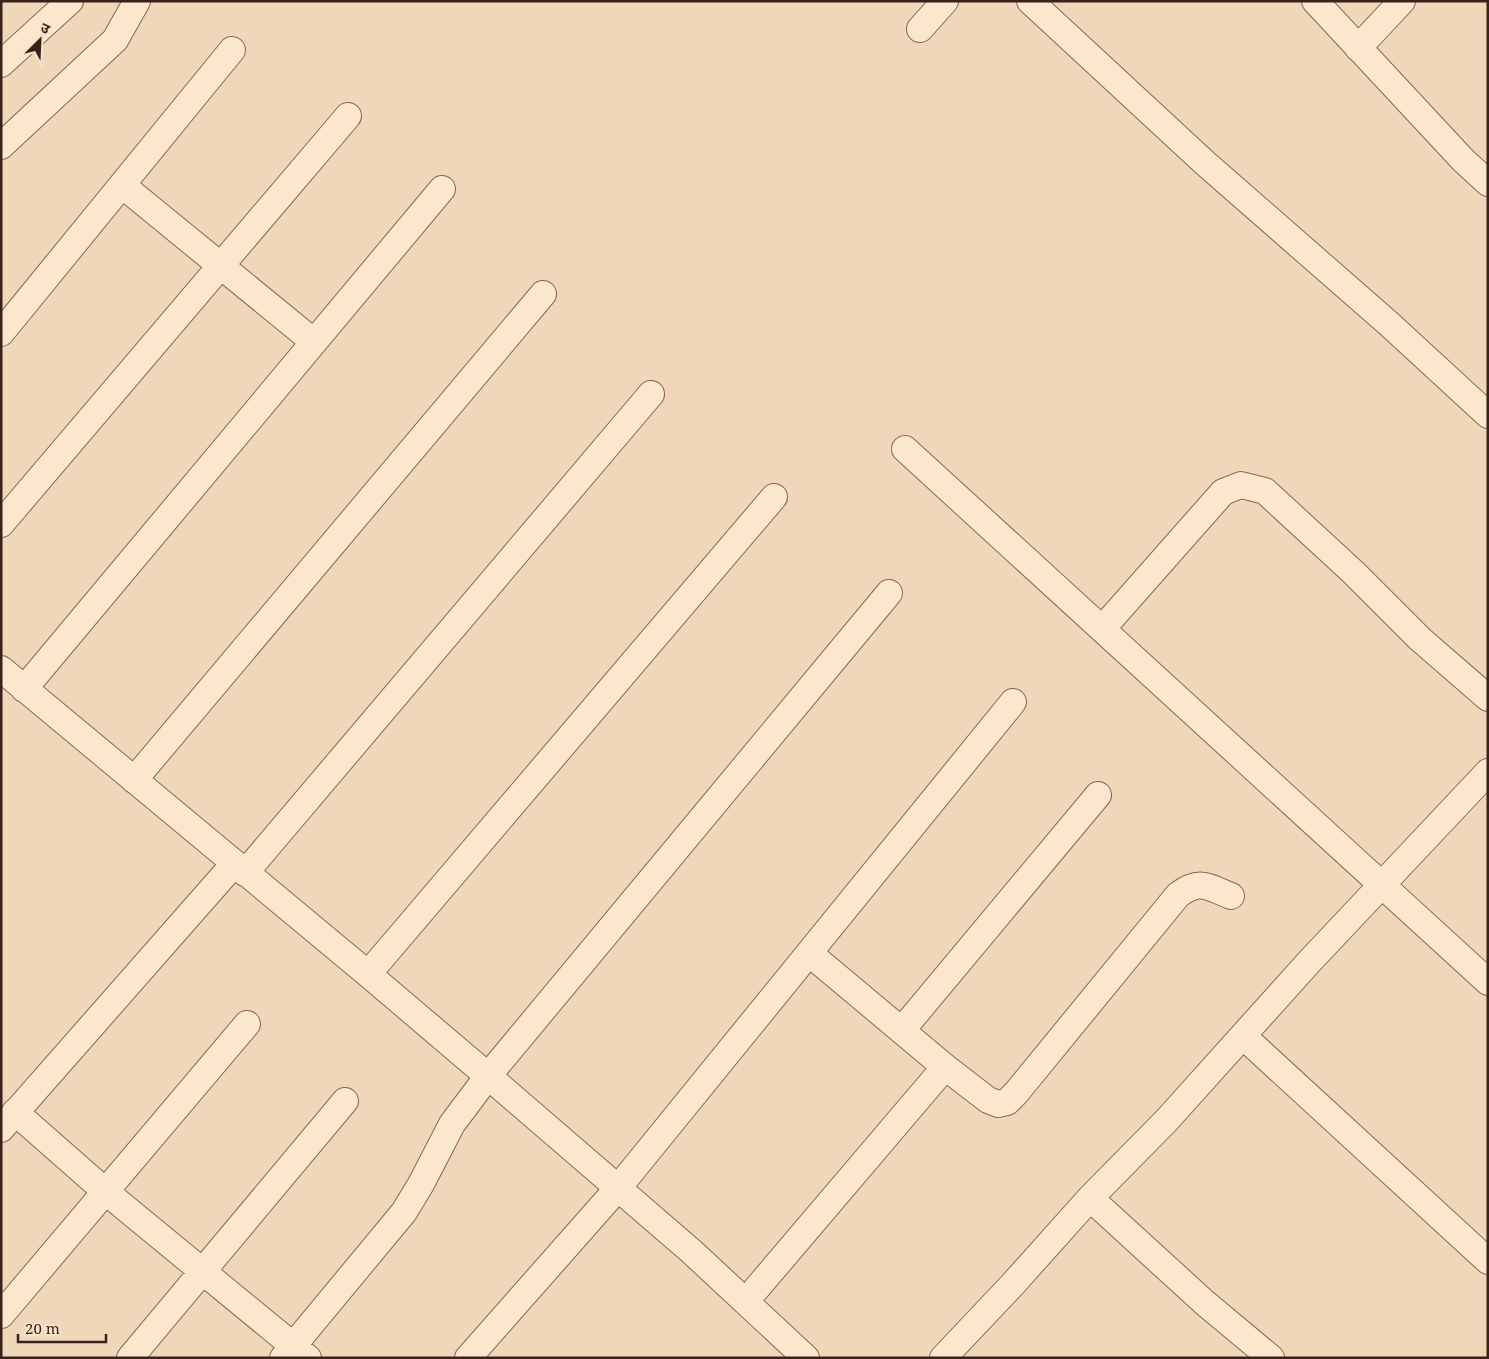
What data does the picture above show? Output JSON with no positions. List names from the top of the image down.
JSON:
{
  "scale_bar": "20 m",
  "north": "top right"
}
